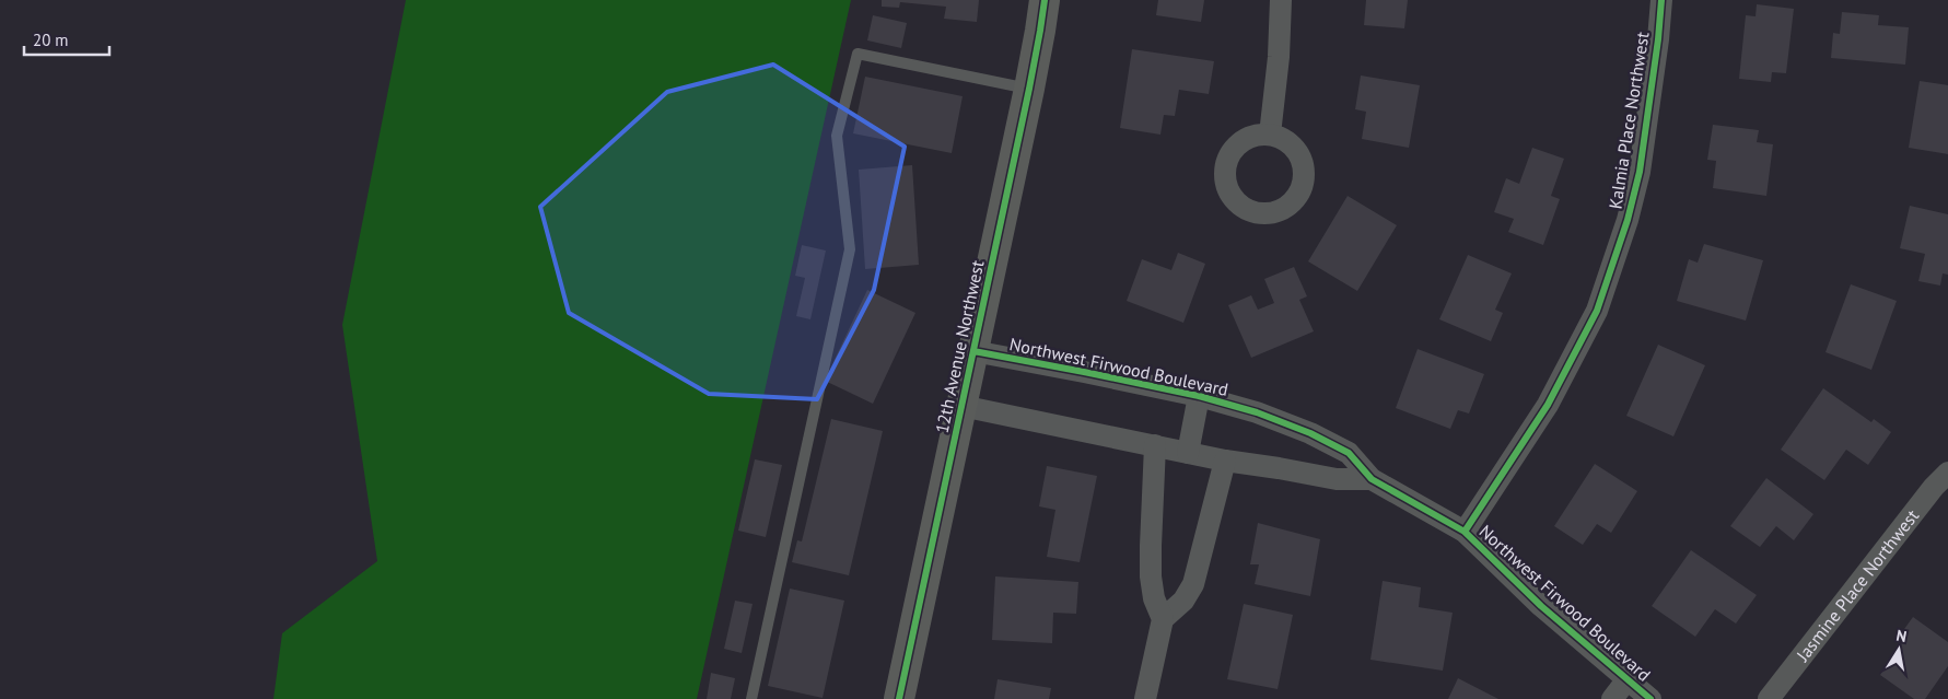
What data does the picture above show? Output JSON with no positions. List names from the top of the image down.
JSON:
{
  "streets": {
    "street": [
      "Kalmia Place Northwest",
      "12th Avenue Northwest",
      "Northwest Firwood Boulevard",
      "Jasmine Place Northwest"
    ]
  },
  "crossings": [
    ["Kalmia Place Northwest", "Northwest Firwood Boulevard"],
    ["12th Avenue Northwest", "Northwest Firwood Boulevard"]
  ],
  "scale_bar": "20 m",
  "north": "top"
}
